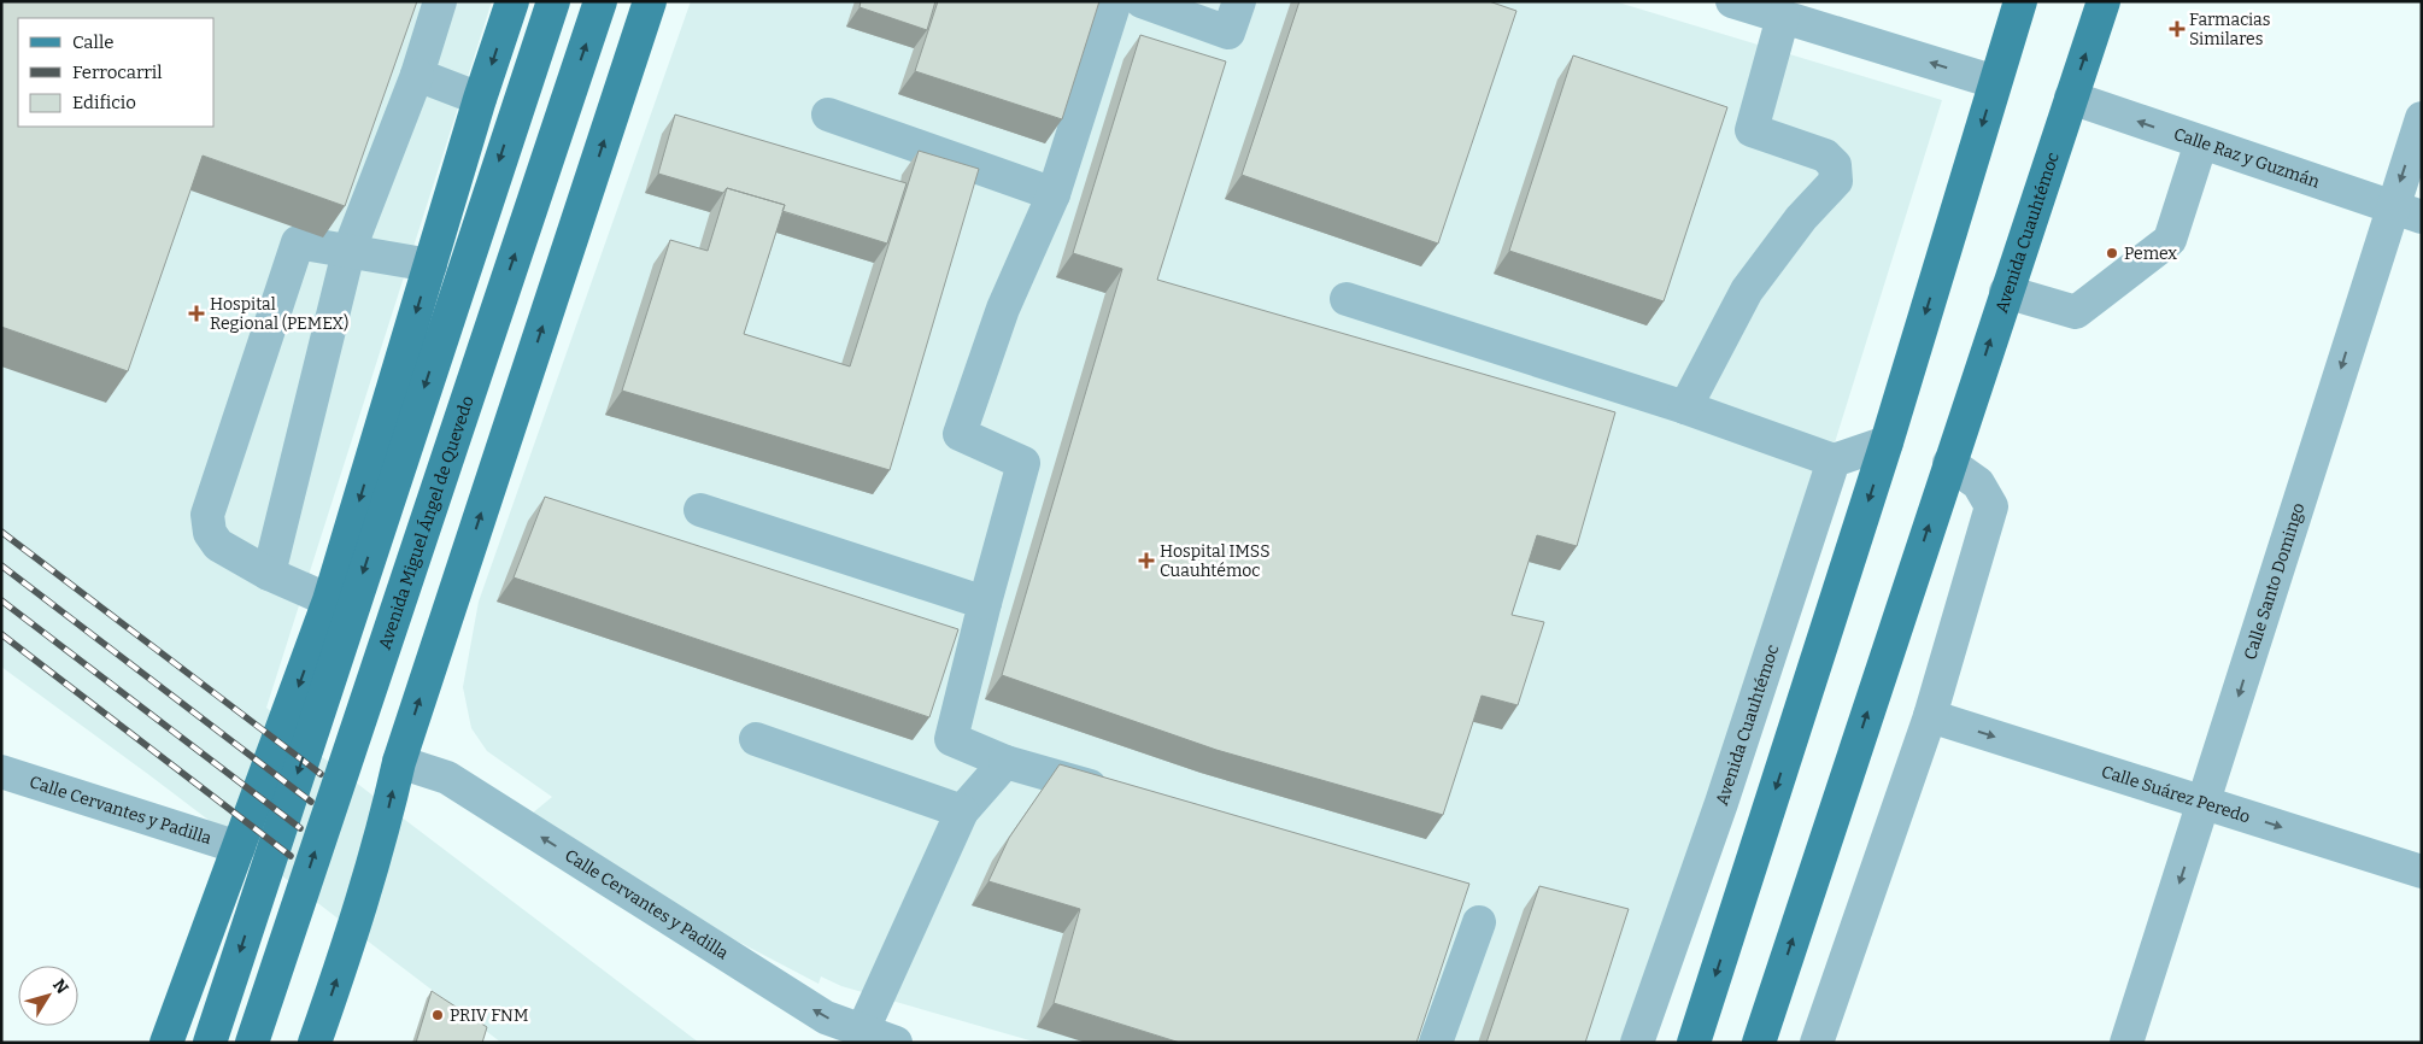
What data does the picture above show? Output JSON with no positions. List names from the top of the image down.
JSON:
{
  "streets": {
    "main road": ["Avenida Cuauhtémoc", "Avenida Miguel Ángel de Quevedo"],
    "street": [
      "Calle Raz y Guzmán",
      "Calle Santo Domingo",
      "Calle Suárez Peredo",
      "Calle Cervantes y Padilla"
    ]
  },
  "crossings": [
    ["Calle Raz y Guzmán", "Avenida Cuauhtémoc"],
    ["Calle Raz y Guzmán", "Calle Santo Domingo"],
    ["Calle Santo Domingo", "Calle Suárez Peredo"]
  ],
  "one_way": ["Calle Raz y Guzmán", "Calle Santo Domingo", "Calle Suárez Peredo"],
  "places": {
    "health": ["Farmacias Similares", "Hospital Regional (PEMEX)", "Hospital IMSS Cuauhtémoc"],
    "other": ["Pemex", "PRIV FNM"]
  },
  "legend": ["Calle", "Ferrocarril", "Edificio"],
  "north": "top right"
}
